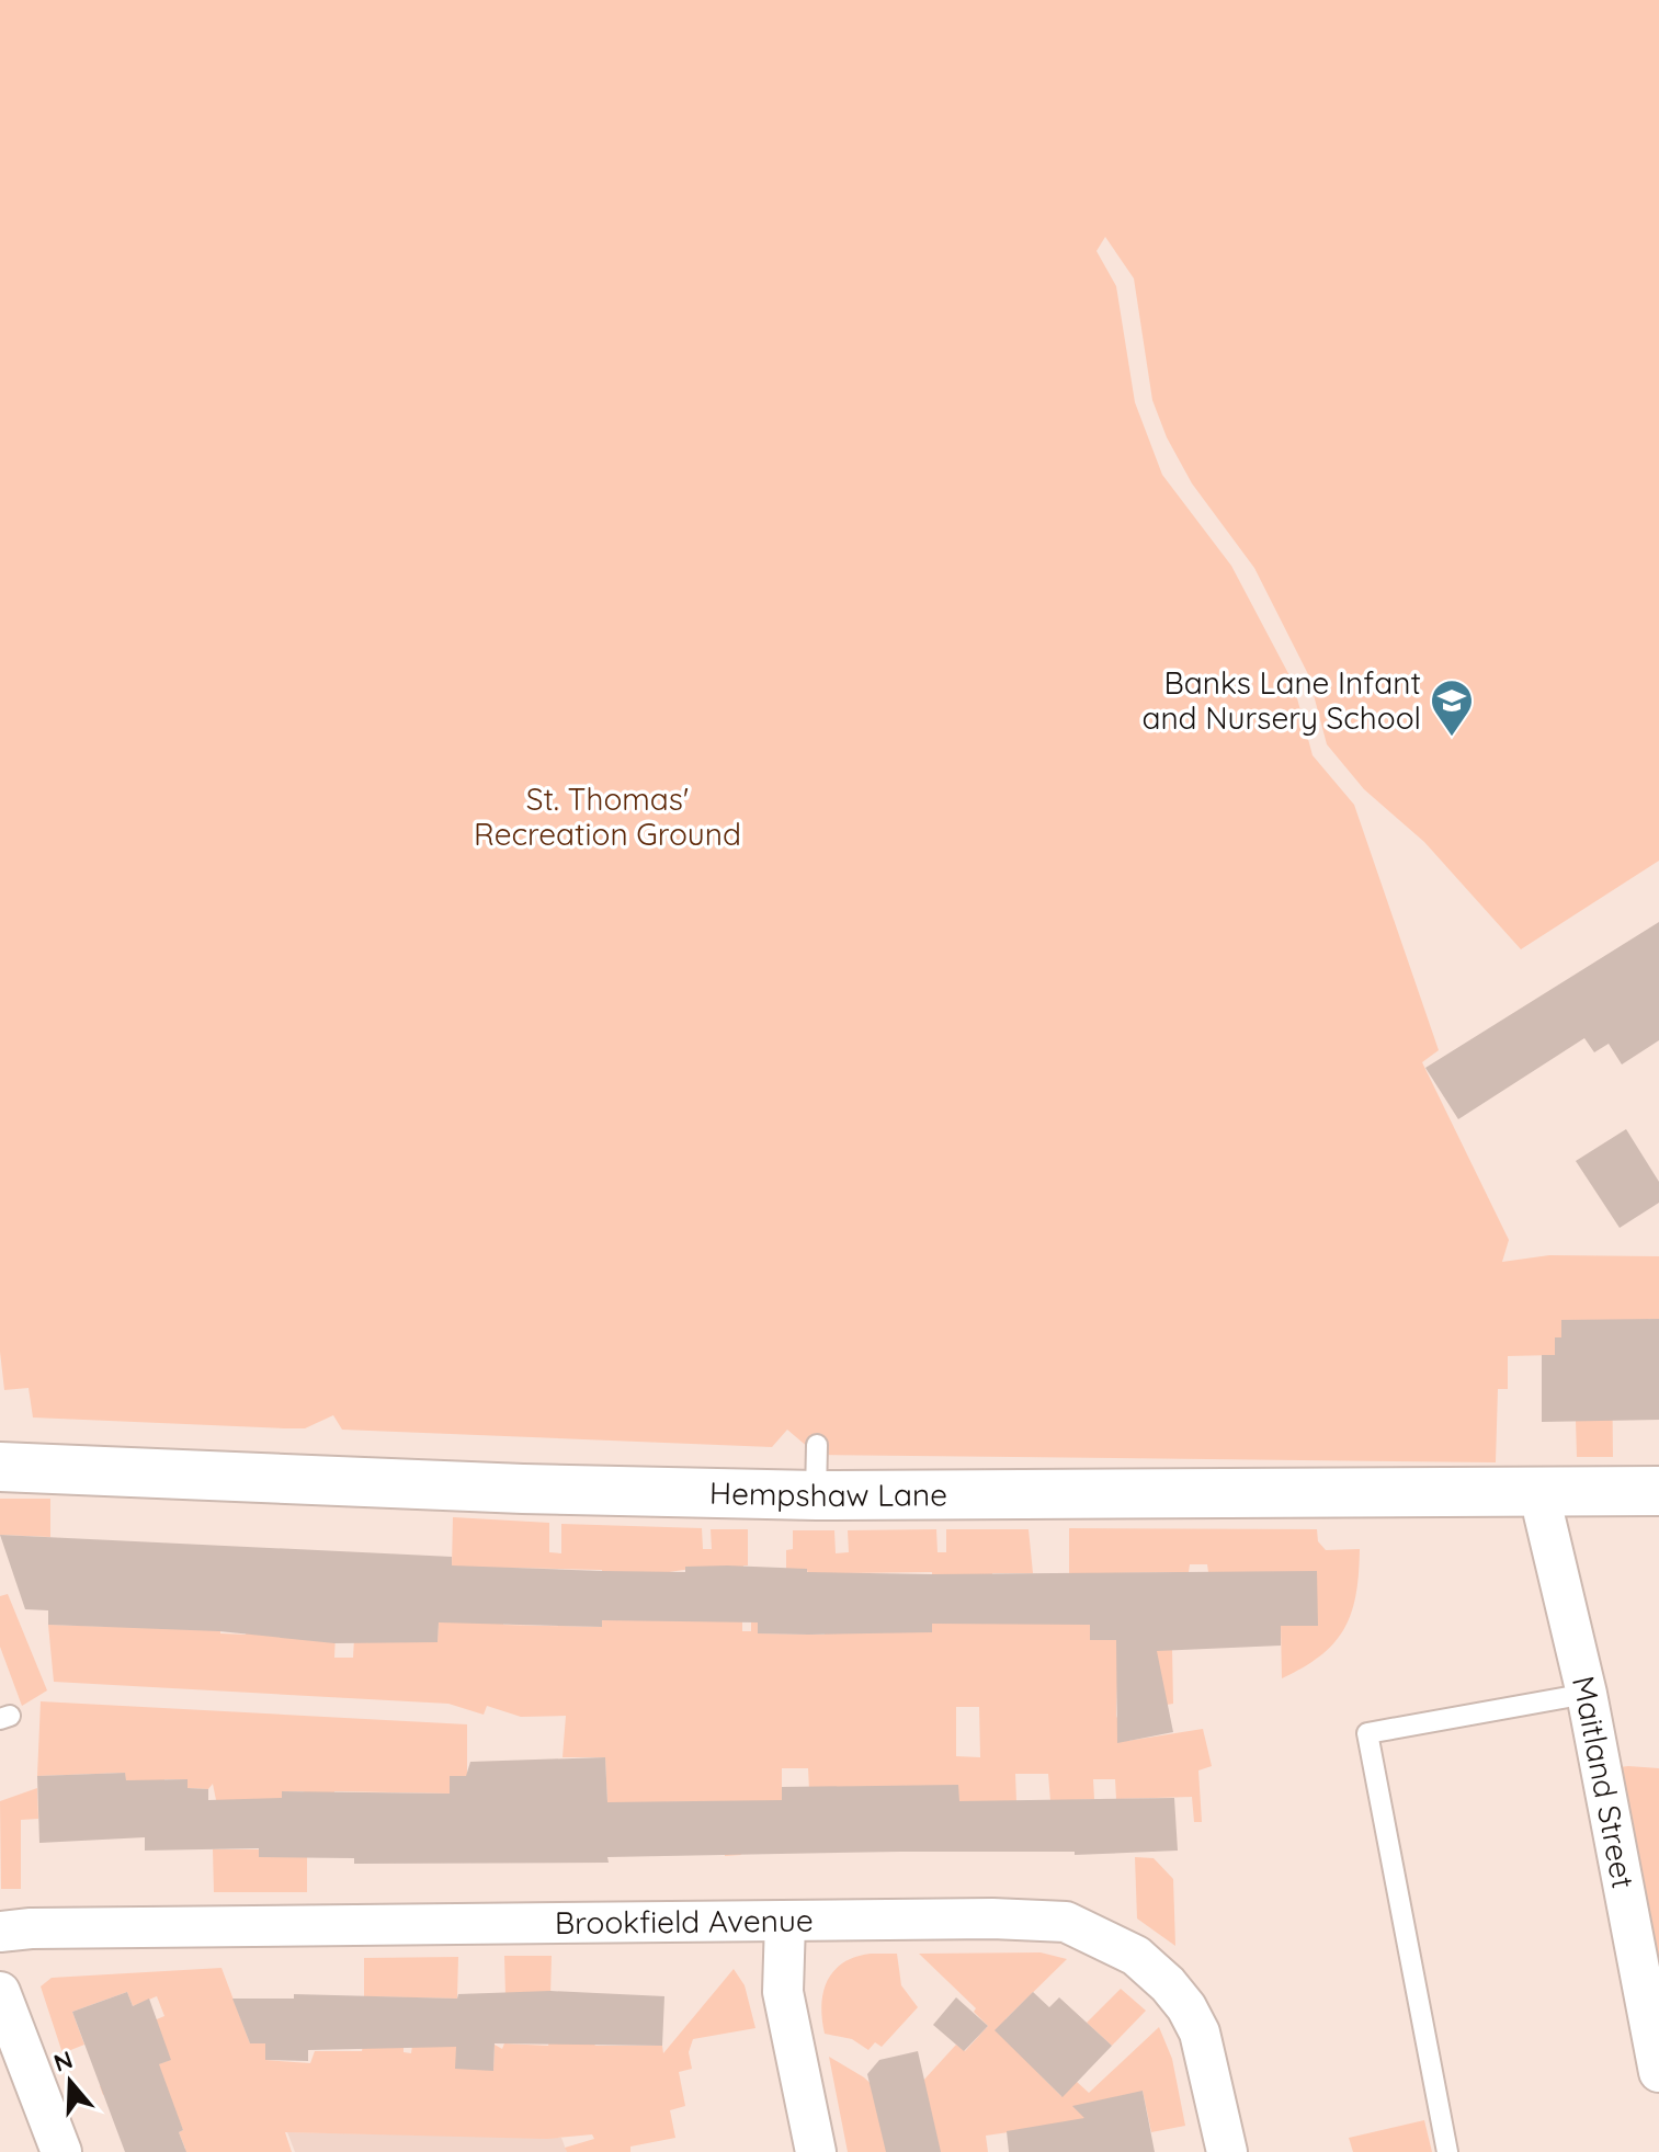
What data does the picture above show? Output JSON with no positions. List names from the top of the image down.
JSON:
{
  "streets": {
    "street": ["Hempshaw Lane", "Maitland Street", "Brookfield Avenue"]
  },
  "crossings": [
    ["Hempshaw Lane", "Maitland Street"]
  ],
  "parks": ["St. Thomas' Recreation Ground"],
  "places": {
    "school or university": ["Banks Lane Infant and Nursery School"]
  },
  "north": "top"
}
